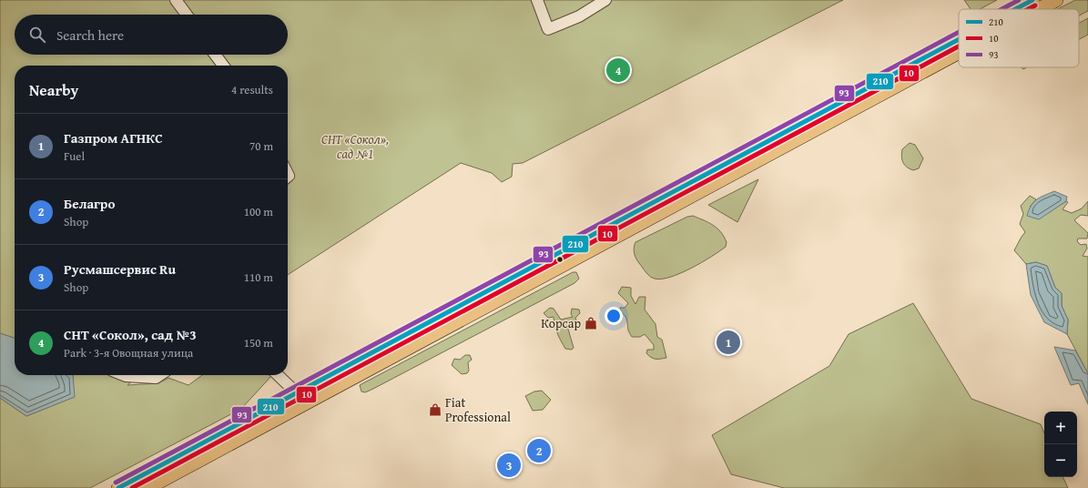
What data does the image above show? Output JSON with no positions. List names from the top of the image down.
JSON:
{
  "parks": ["СНТ «Сокол», сад №1"],
  "places": {
    "shop": ["Корсар", "Fiat Professional"]
  },
  "lines": ["transit line 210", "transit line 93", "transit line 10"],
  "legend": ["210", "10", "93"],
  "page": {
    "search": "Search here",
    "pins": [
      "4",
      "1",
      "2",
      "3"
    ],
    "heading": ["Nearby", "4 results"],
    "list": [
      {
        "mark": "1",
        "name": "Газпром АГНКС",
        "note": "Fuel",
        "value": "70 m"
      },
      {
        "mark": "2",
        "name": "Белагро",
        "note": "Shop",
        "value": "100 m"
      },
      {
        "mark": "3",
        "name": "Русмашсервис Ru",
        "note": "Shop",
        "value": "110 m"
      },
      {
        "mark": "4",
        "name": "СНТ «Сокол», сад №3",
        "note": "Park · 3-я Овощная улица",
        "value": "150 m"
      }
    ],
    "map_buttons": ["+", "−"]
  }
}
